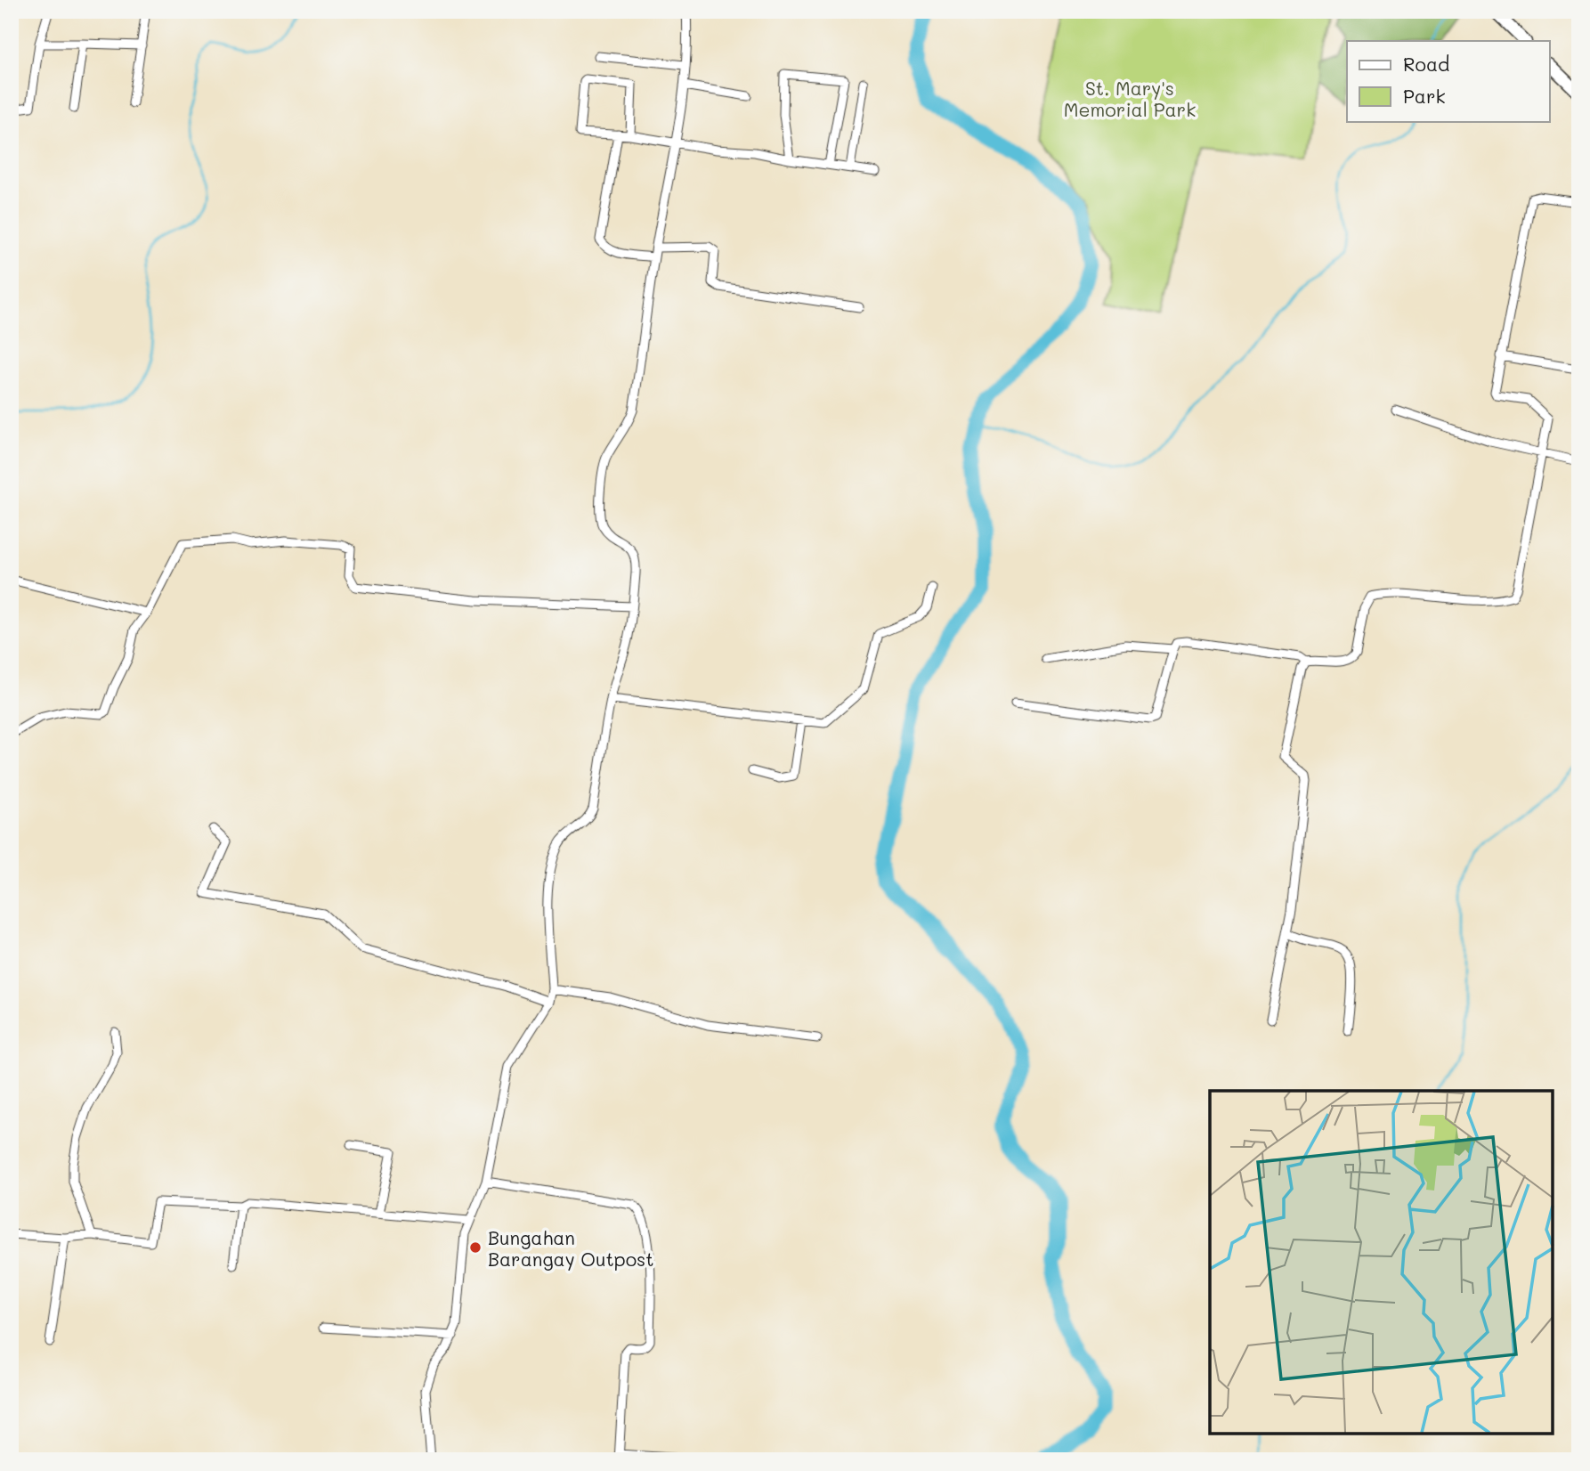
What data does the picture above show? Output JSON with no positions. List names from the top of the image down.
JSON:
{
  "parks": ["St. Mary's Memorial Park"],
  "places": ["Bungahan Barangay Outpost"],
  "legend": ["Road", "Park"]
}
